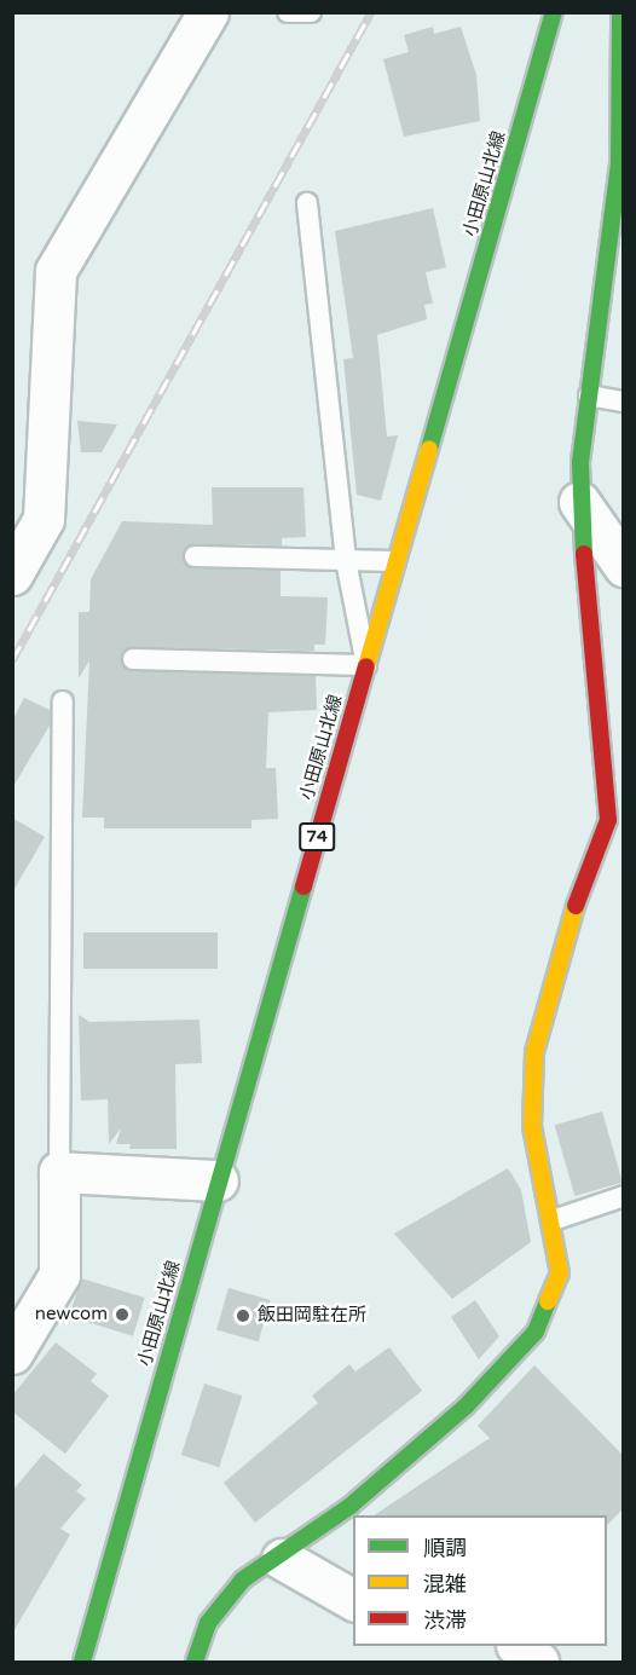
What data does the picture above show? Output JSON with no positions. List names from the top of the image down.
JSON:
{
  "streets": {
    "street": ["小田原山北線", "74"]
  },
  "places": ["newcom", "飯田岡駐在所"],
  "legend": ["順調", "混雑", "渋滞"]
}
